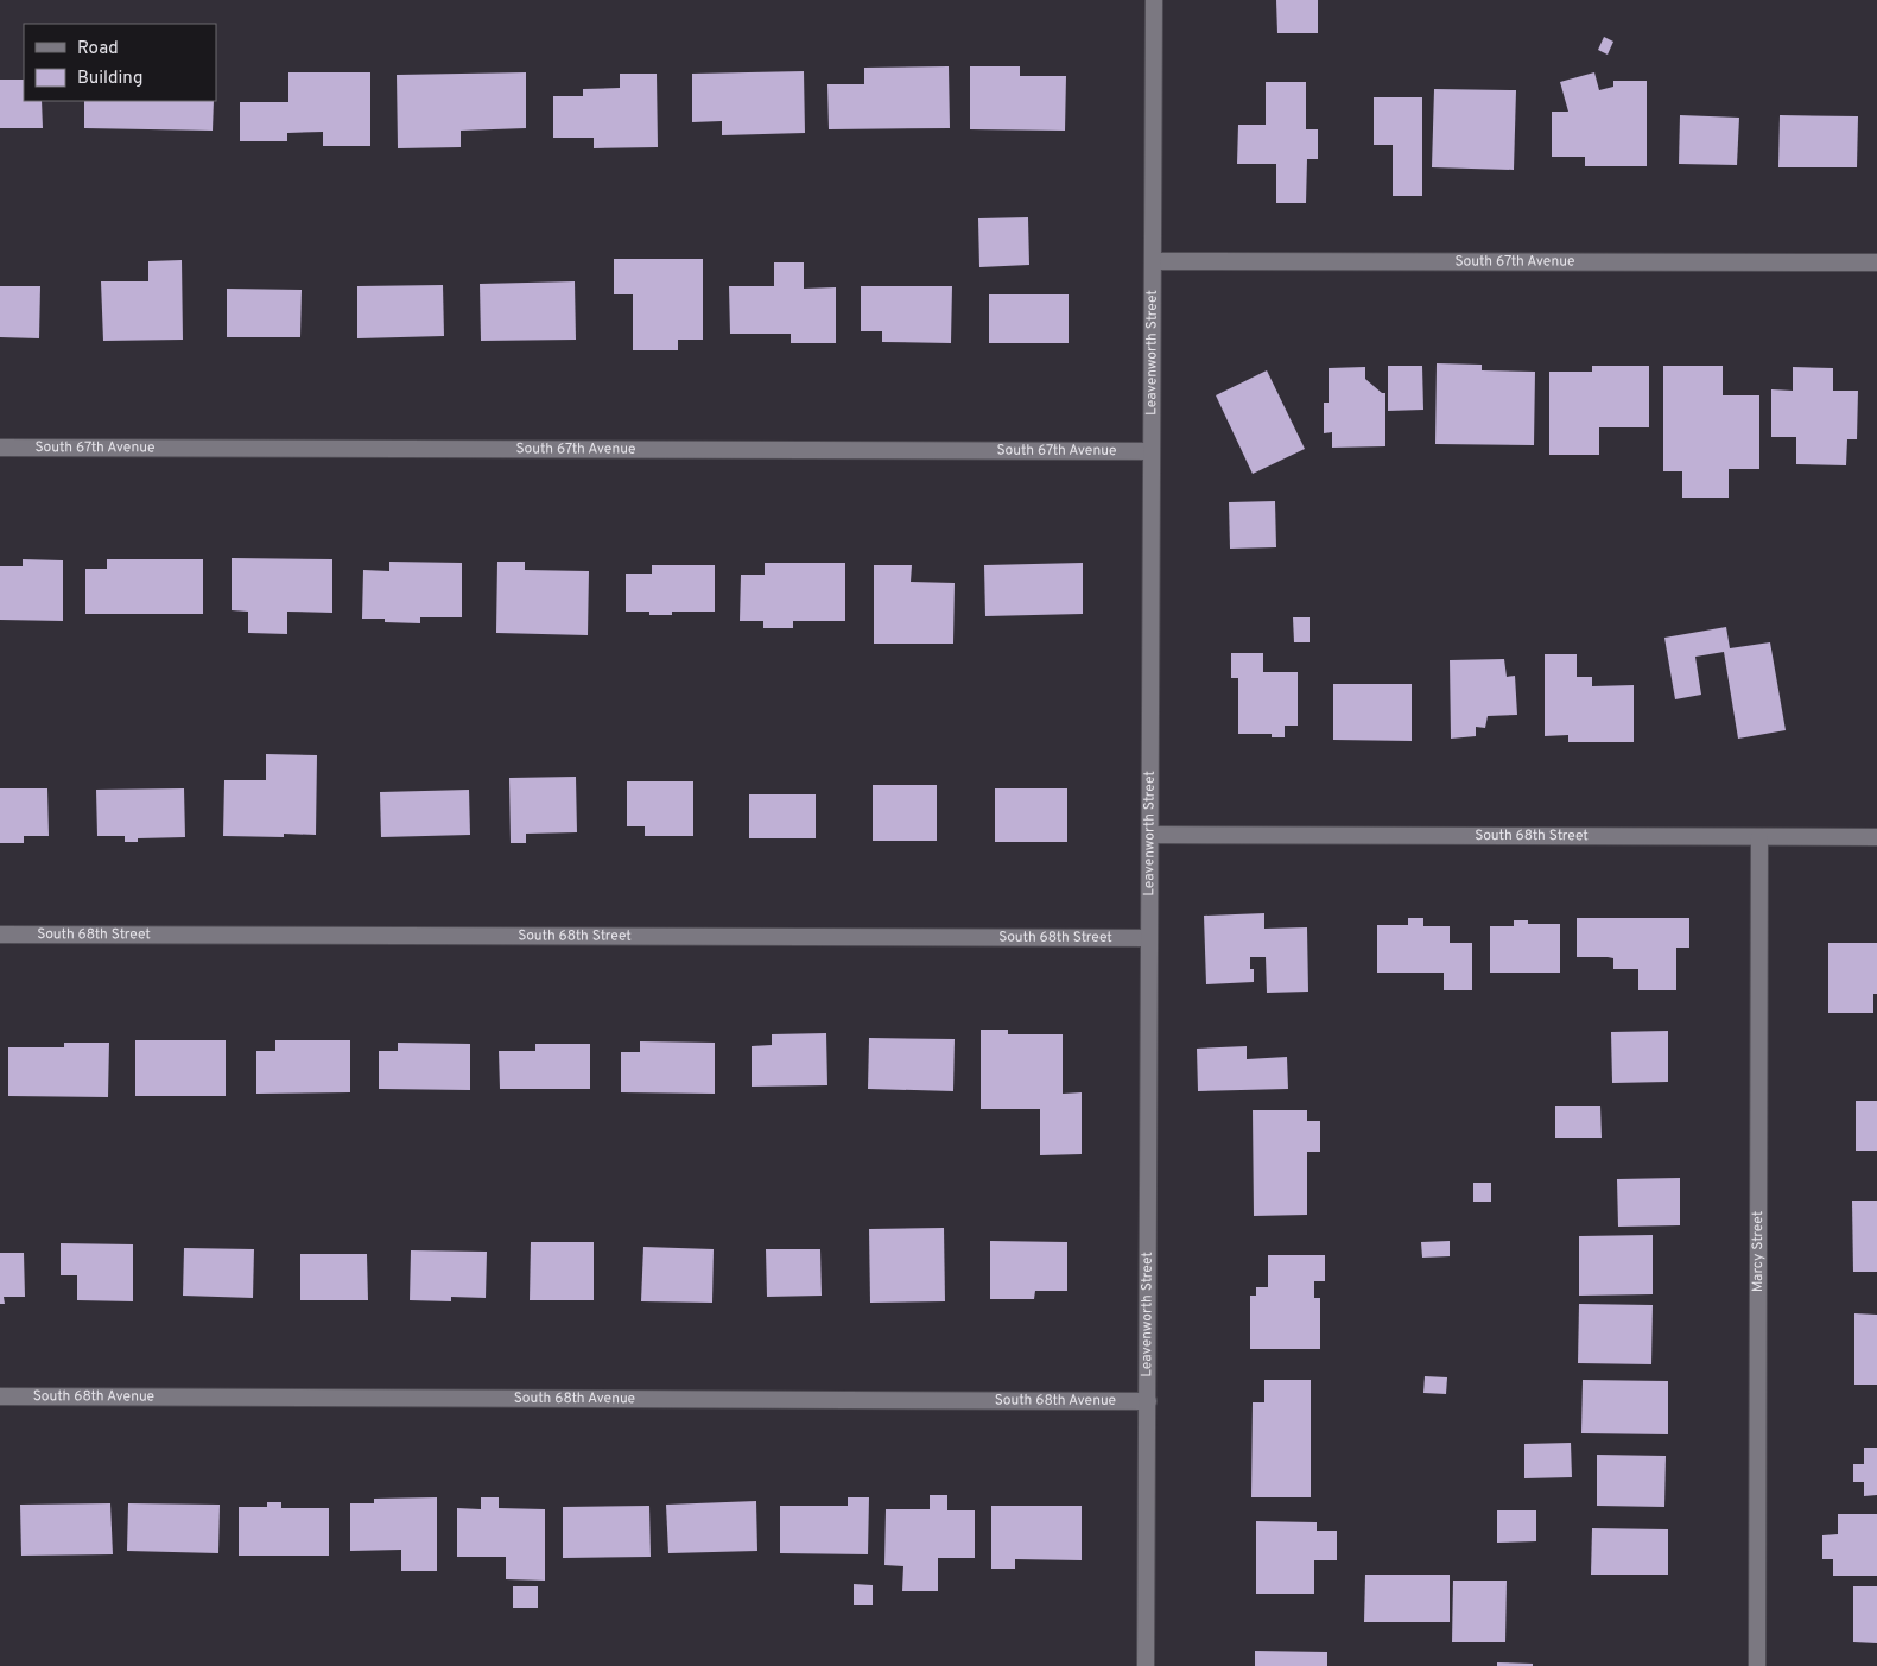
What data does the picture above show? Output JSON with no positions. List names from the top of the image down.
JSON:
{
  "streets": {
    "street": [
      "South 67th Avenue",
      "Leavenworth Street",
      "South 68th Street",
      "Marcy Street",
      "South 68th Avenue"
    ]
  },
  "crossings": [
    ["South 67th Avenue", "Leavenworth Street"],
    ["Leavenworth Street", "South 68th Street"],
    ["Leavenworth Street", "South 68th Avenue"],
    ["South 68th Street", "Marcy Street"]
  ],
  "legend": ["Road", "Building"]
}
